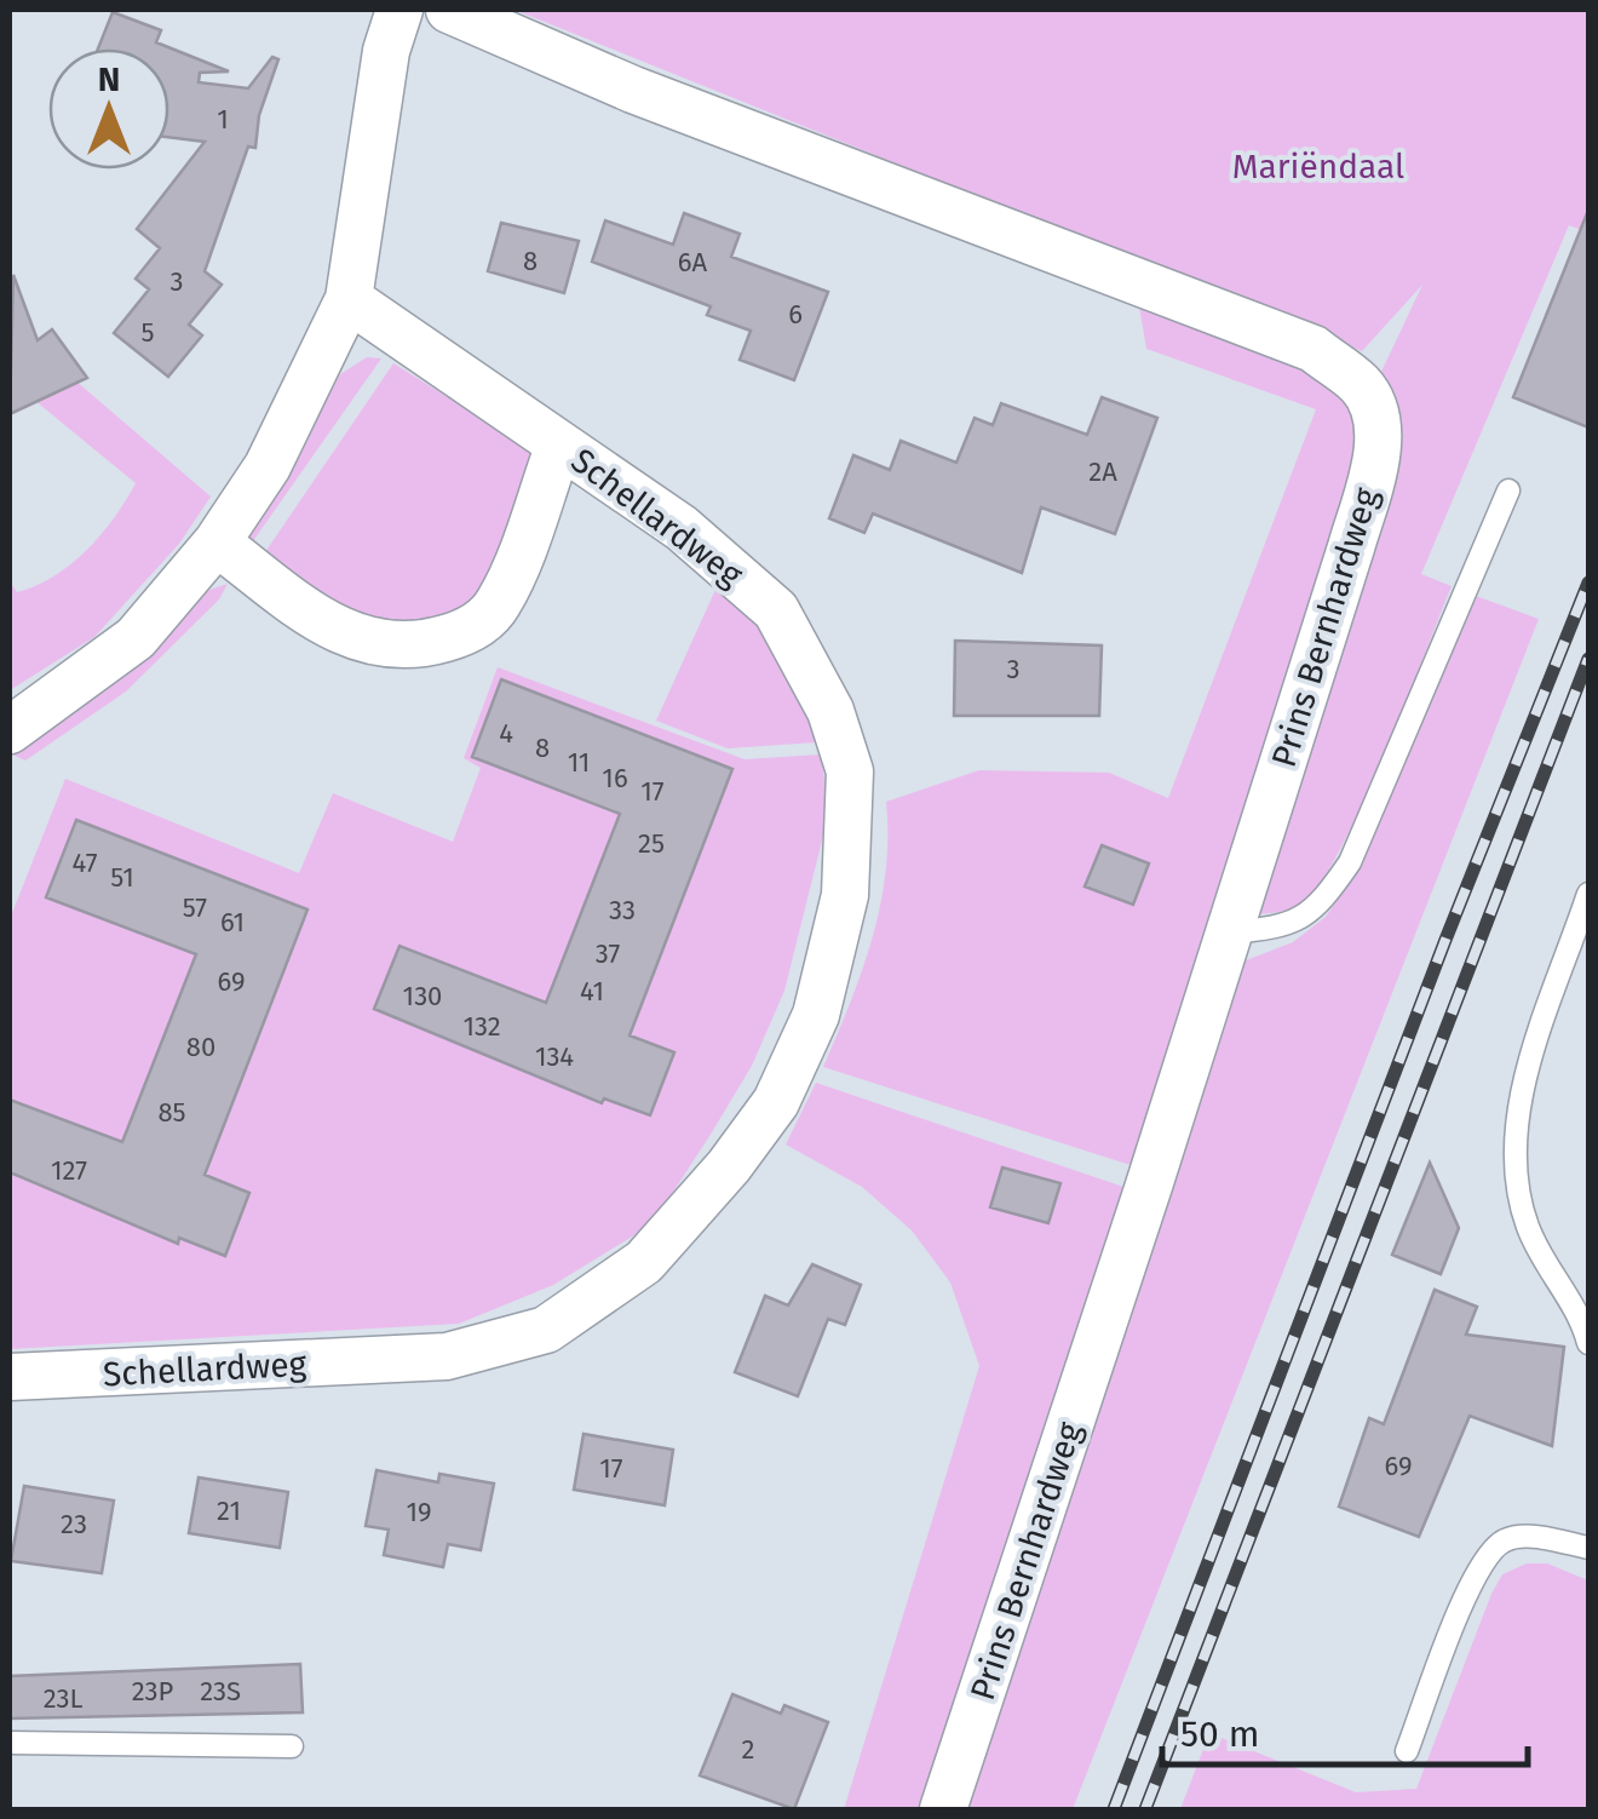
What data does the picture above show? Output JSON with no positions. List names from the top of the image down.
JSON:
{
  "streets": {
    "street": ["Schellardweg", "Prins Bernhardweg"]
  },
  "parks": ["Mariëndaal"],
  "house_numbers": [
    "1",
    "8",
    "6A",
    "3",
    "6",
    "5",
    "2A",
    "3",
    "4",
    "8",
    "11",
    "16",
    "17",
    "25",
    "47",
    "51",
    "57",
    "33",
    "61",
    "37",
    "69",
    "41",
    "130",
    "132",
    "80",
    "134",
    "85",
    "127",
    "69",
    "17",
    "21",
    "19",
    "23",
    "23P",
    "23S",
    "23L",
    "2"
  ],
  "scale_bar": "50 m",
  "north": "top"
}
